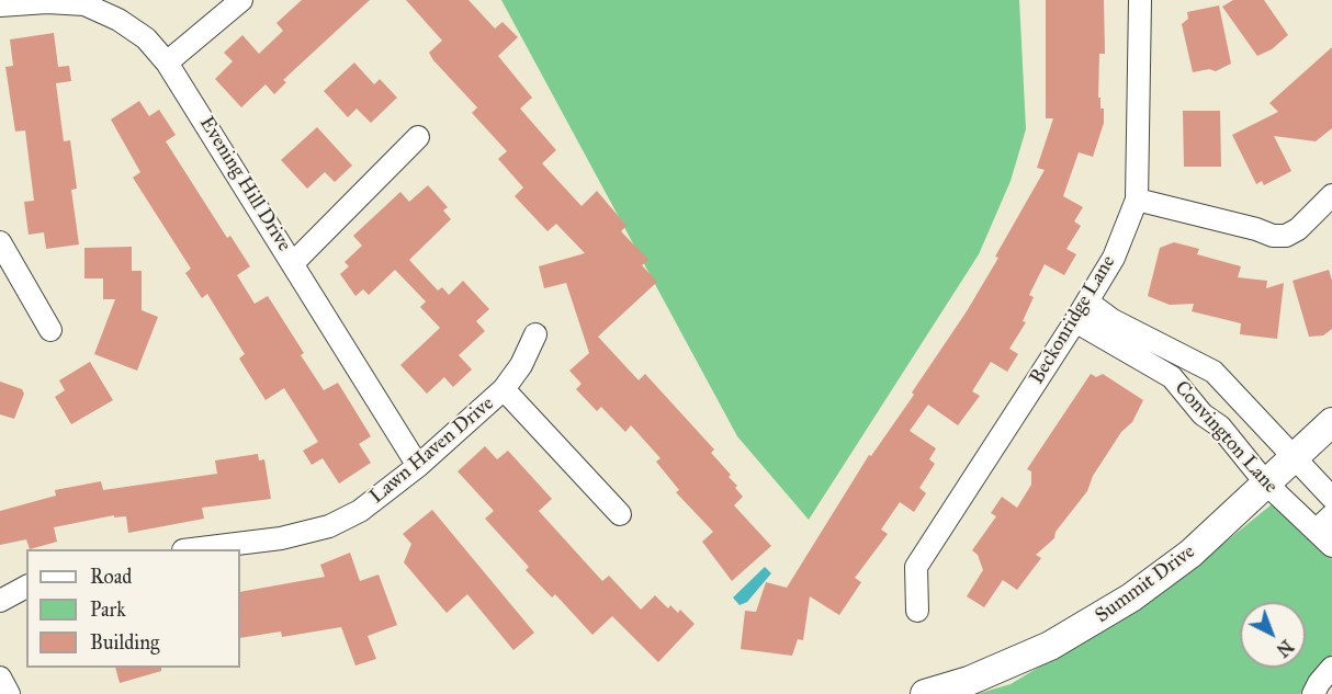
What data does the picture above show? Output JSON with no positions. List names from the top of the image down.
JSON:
{
  "streets": {
    "street": [
      "Evening Hill Drive",
      "Beckonridge Lane",
      "Convington Lane",
      "Lawn Haven Drive",
      "Summit Drive"
    ]
  },
  "crossings": [
    ["Evening Hill Drive", "Lawn Haven Drive"],
    ["Beckonridge Lane", "Convington Lane"],
    ["Convington Lane", "Summit Drive"]
  ],
  "legend": ["Road", "Park", "Building"],
  "north": "bottom right"
}
